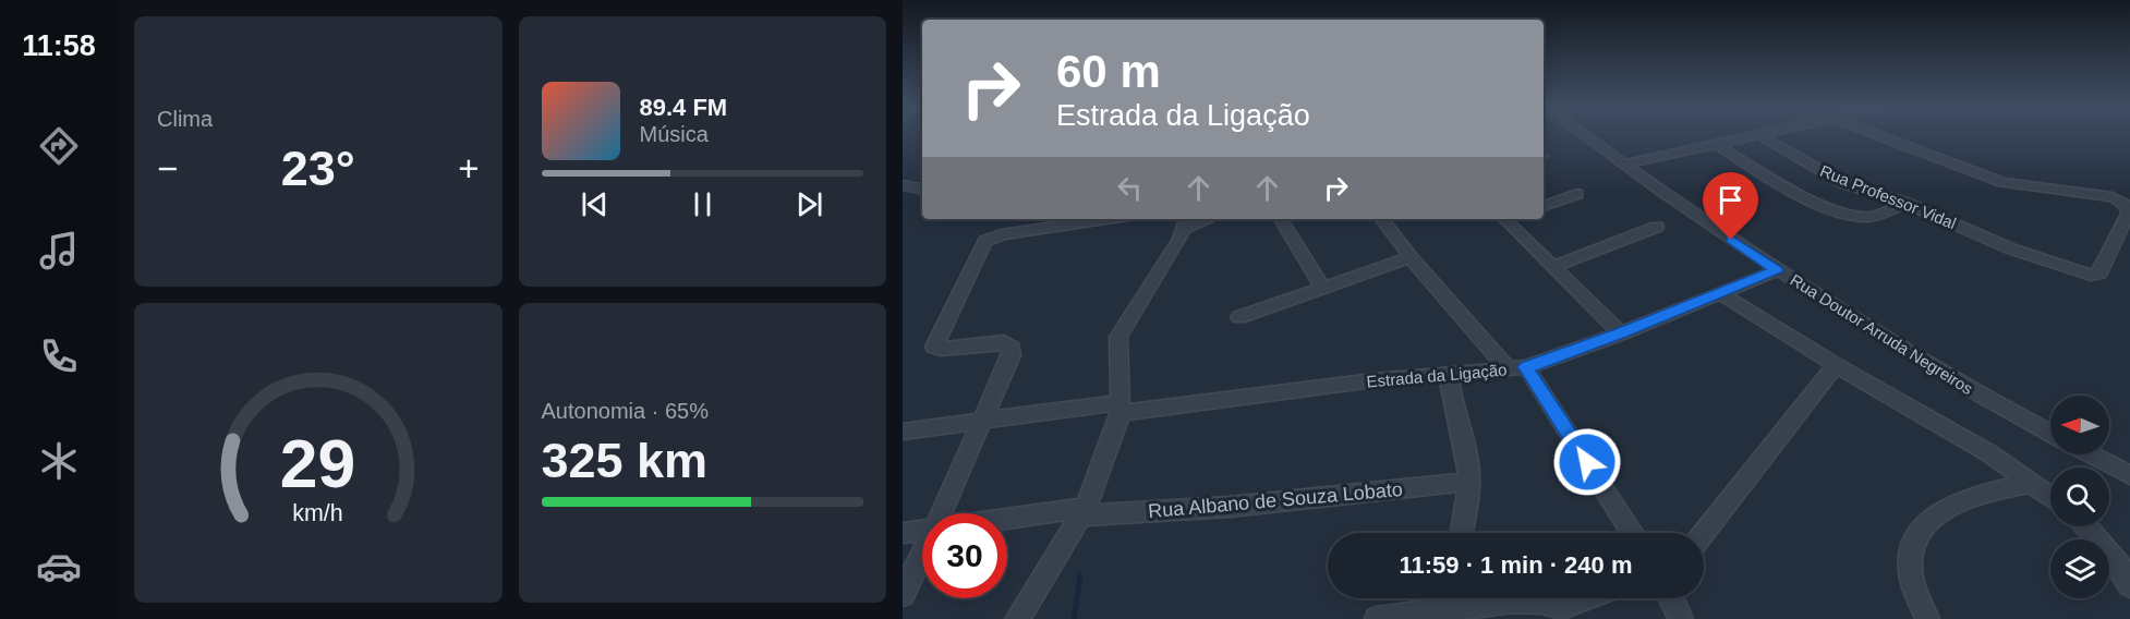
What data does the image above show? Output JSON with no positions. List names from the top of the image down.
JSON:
{
  "streets": {
    "street": [
      "Rua Professor Vidal",
      "Rua Doutor Arruda Negreiros",
      "Estrada da Ligação",
      "Rua Albano de Souza Lobato"
    ]
  },
  "crossings": [
    ["Rua Doutor Arruda Negreiros", "Estrada da Ligação"]
  ],
  "north": "left",
  "page": {
    "tabs": "11:58",
    "tile": [
      "Clima",
      ["Autonomia · 65%", "325 km"]
    ],
    "turn": ["60 m", "Estrada da Ligação"],
    "song": ["89.4 FM", "Música"],
    "heat": ["−", "23°", "+"],
    "limit": "30",
    "trip": "11:59 · 1 min · 240 m",
    "gauge": ["29", "km/h"]
  }
}
